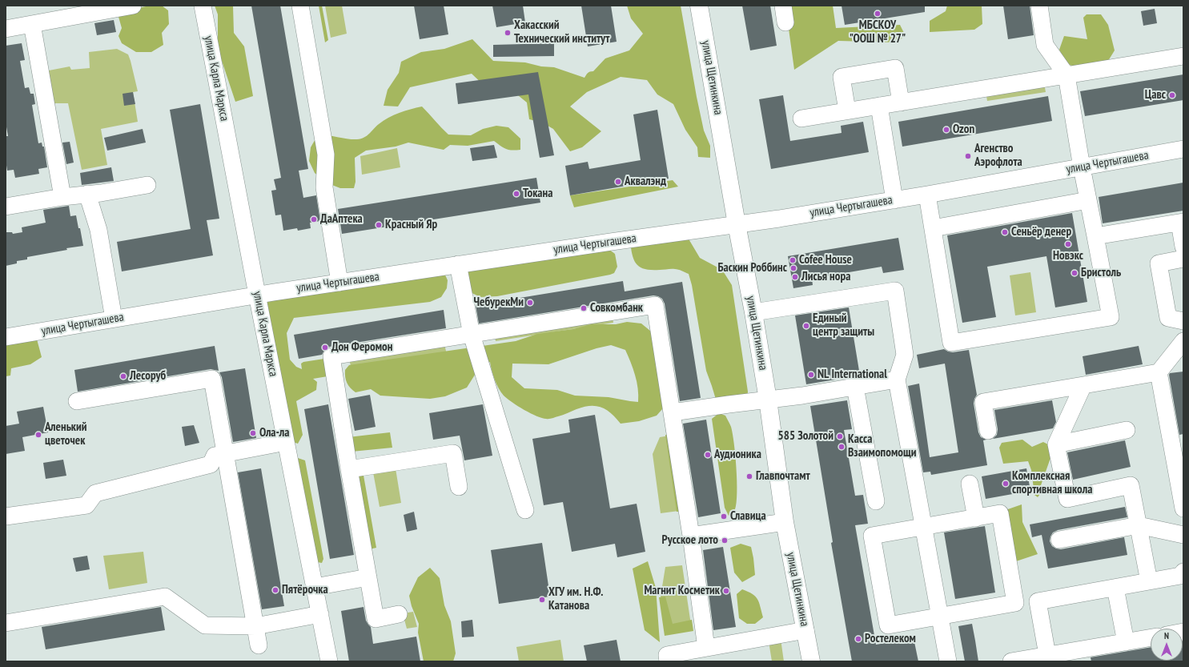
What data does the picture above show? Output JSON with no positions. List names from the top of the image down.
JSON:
{
  "streets": {
    "main road": ["улица Щетинкина"],
    "street": ["улица Карла Маркса", "улица Чертыгашева"]
  },
  "crossings": [
    ["улица Щетинкина", "улица Чертыгашева"],
    ["улица Карла Маркса", "улица Чертыгашева"]
  ],
  "places": [
    "МБСКОУ \"ООШ № 27\"",
    "Хакасский Технический институт",
    "Цавс",
    "Ozon",
    "Агенство Аэрофлота",
    "Аквалэнд",
    "Токана",
    "ДаАптека",
    "Красный Яр",
    "Сеньёр денер",
    "Новэкс",
    "Cofee House",
    "Баскин Роббинс",
    "Бристоль",
    "Лисья нора",
    "ЧебурекМи",
    "Совкомбанк",
    "Единый центр защиты",
    "Дон Феромон",
    "NL International",
    "Лесоруб",
    "Ола-ла",
    "Аленький цветочек",
    "585 Золотой",
    "Касса Взаимопомощи",
    "Аудионика",
    "Главпочтамт",
    "Комплексная спортивная школа",
    "Славица",
    "Русское лото",
    "Пятёрочка",
    "Магнит Косметик",
    "ХГУ им. Н.Ф. Катанова",
    "Ростелеком"
  ],
  "north": "top"
}
